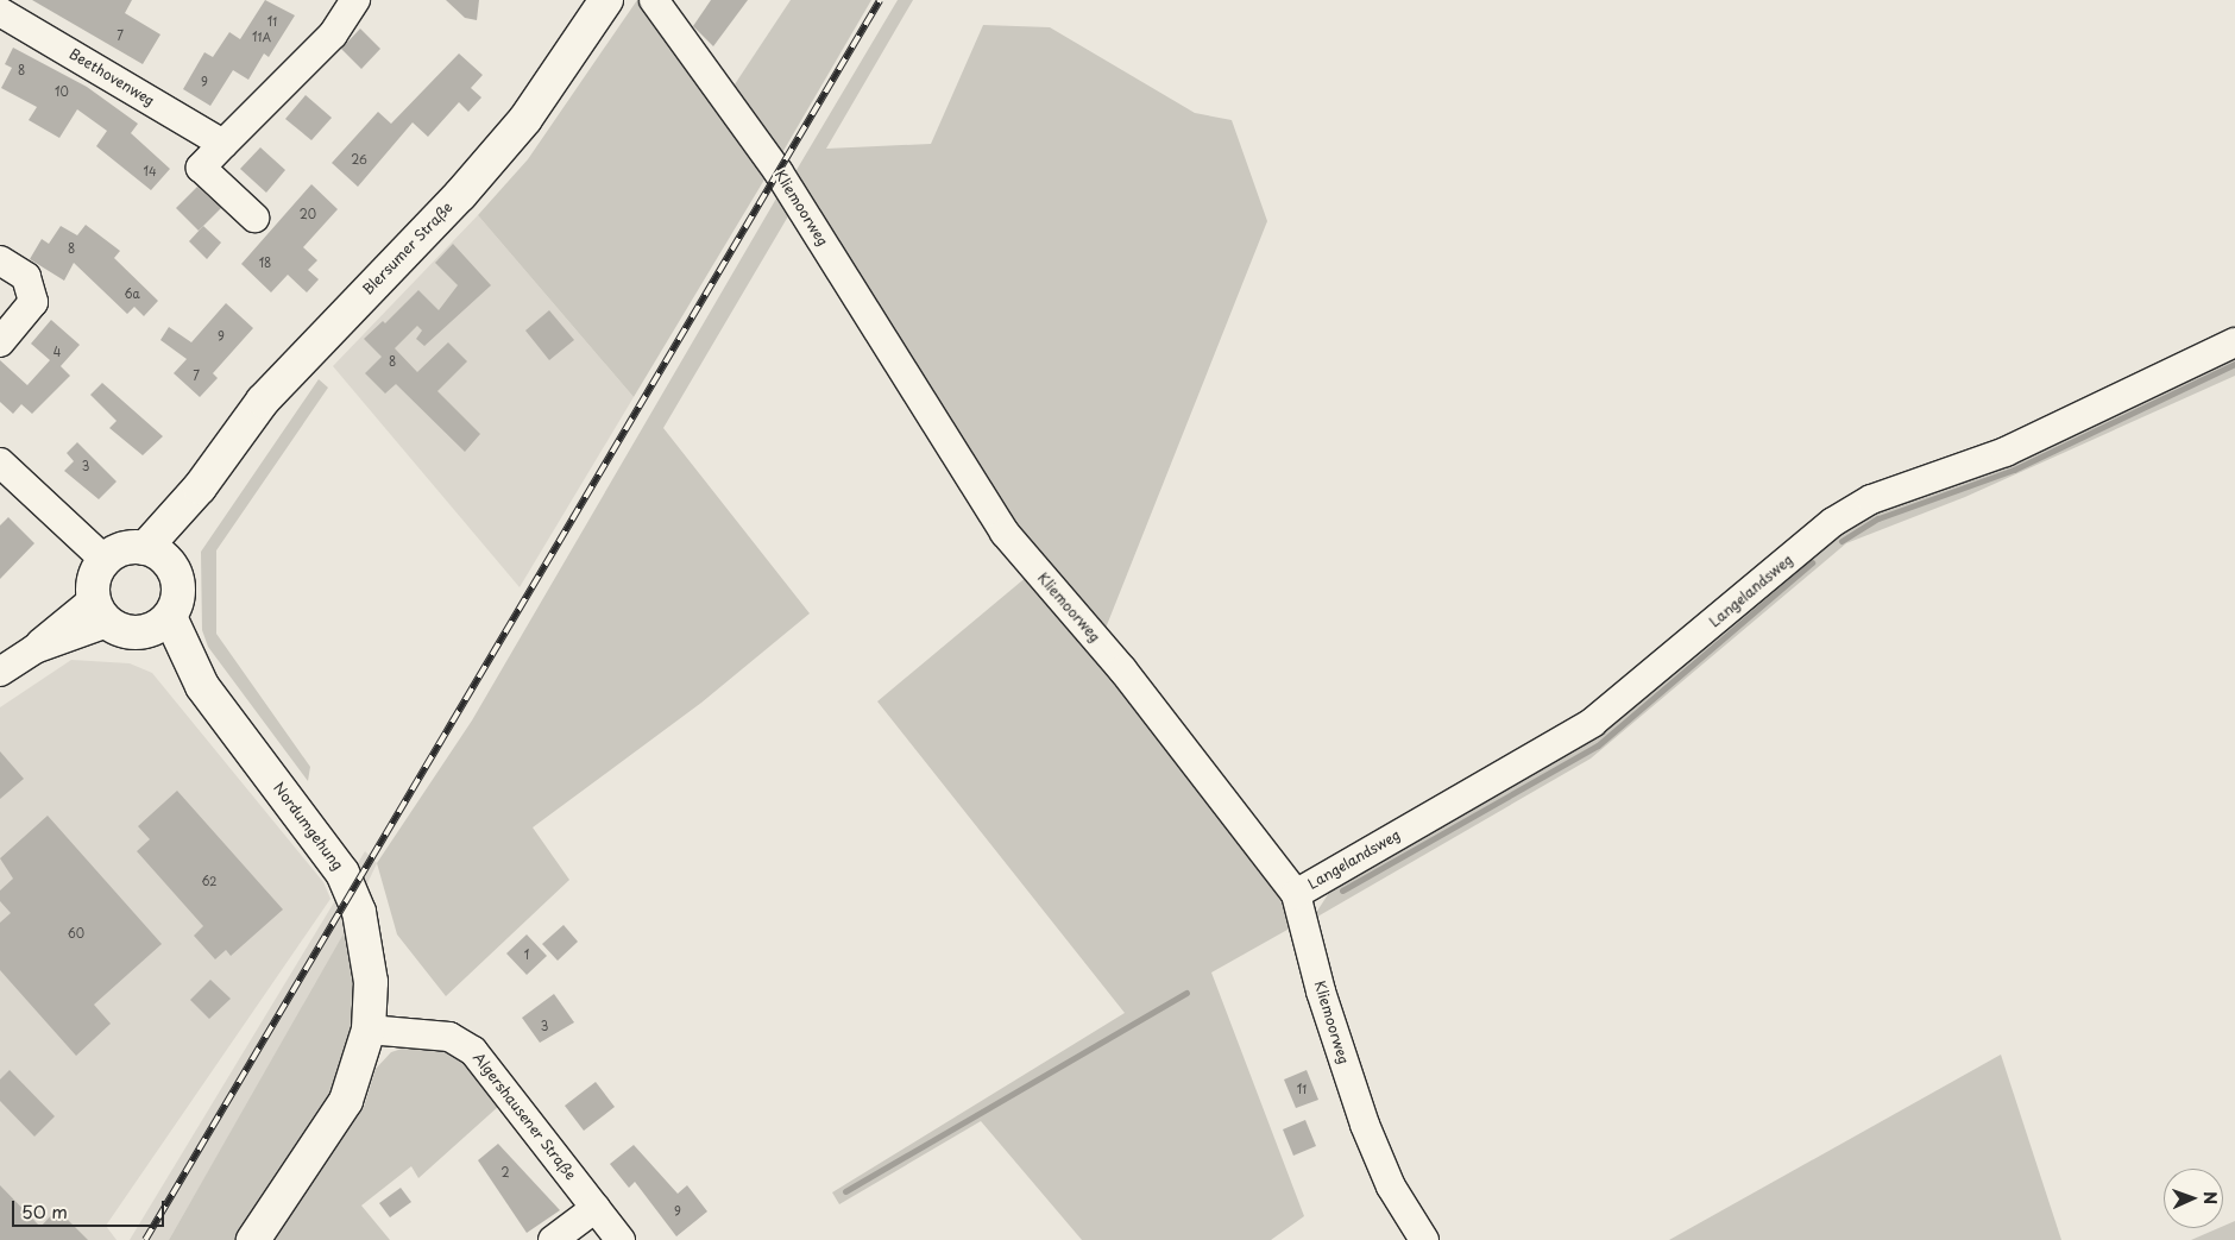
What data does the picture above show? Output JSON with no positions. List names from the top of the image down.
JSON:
{
  "streets": {
    "main road": ["Blersumer Straße", "Nordumgehung"],
    "street": [
      "Beethovenweg",
      "Kliemoorweg",
      "Langelandsweg",
      "Algershausener Straße"
    ]
  },
  "crossings": [
    ["Kliemoorweg", "Langelandsweg"],
    ["Blersumer Straße", "Nordumgehung"],
    ["Nordumgehung", "Algershausener Straße"]
  ],
  "house_numbers": [
    "11",
    "7",
    "11A",
    "8",
    "9",
    "10",
    "26",
    "14",
    "20",
    "8",
    "18",
    "6a",
    "9",
    "4",
    "8",
    "7",
    "3",
    "62",
    "60",
    "1",
    "3",
    "11",
    "2",
    "9"
  ],
  "scale_bar": "50 m",
  "north": "right"
}
